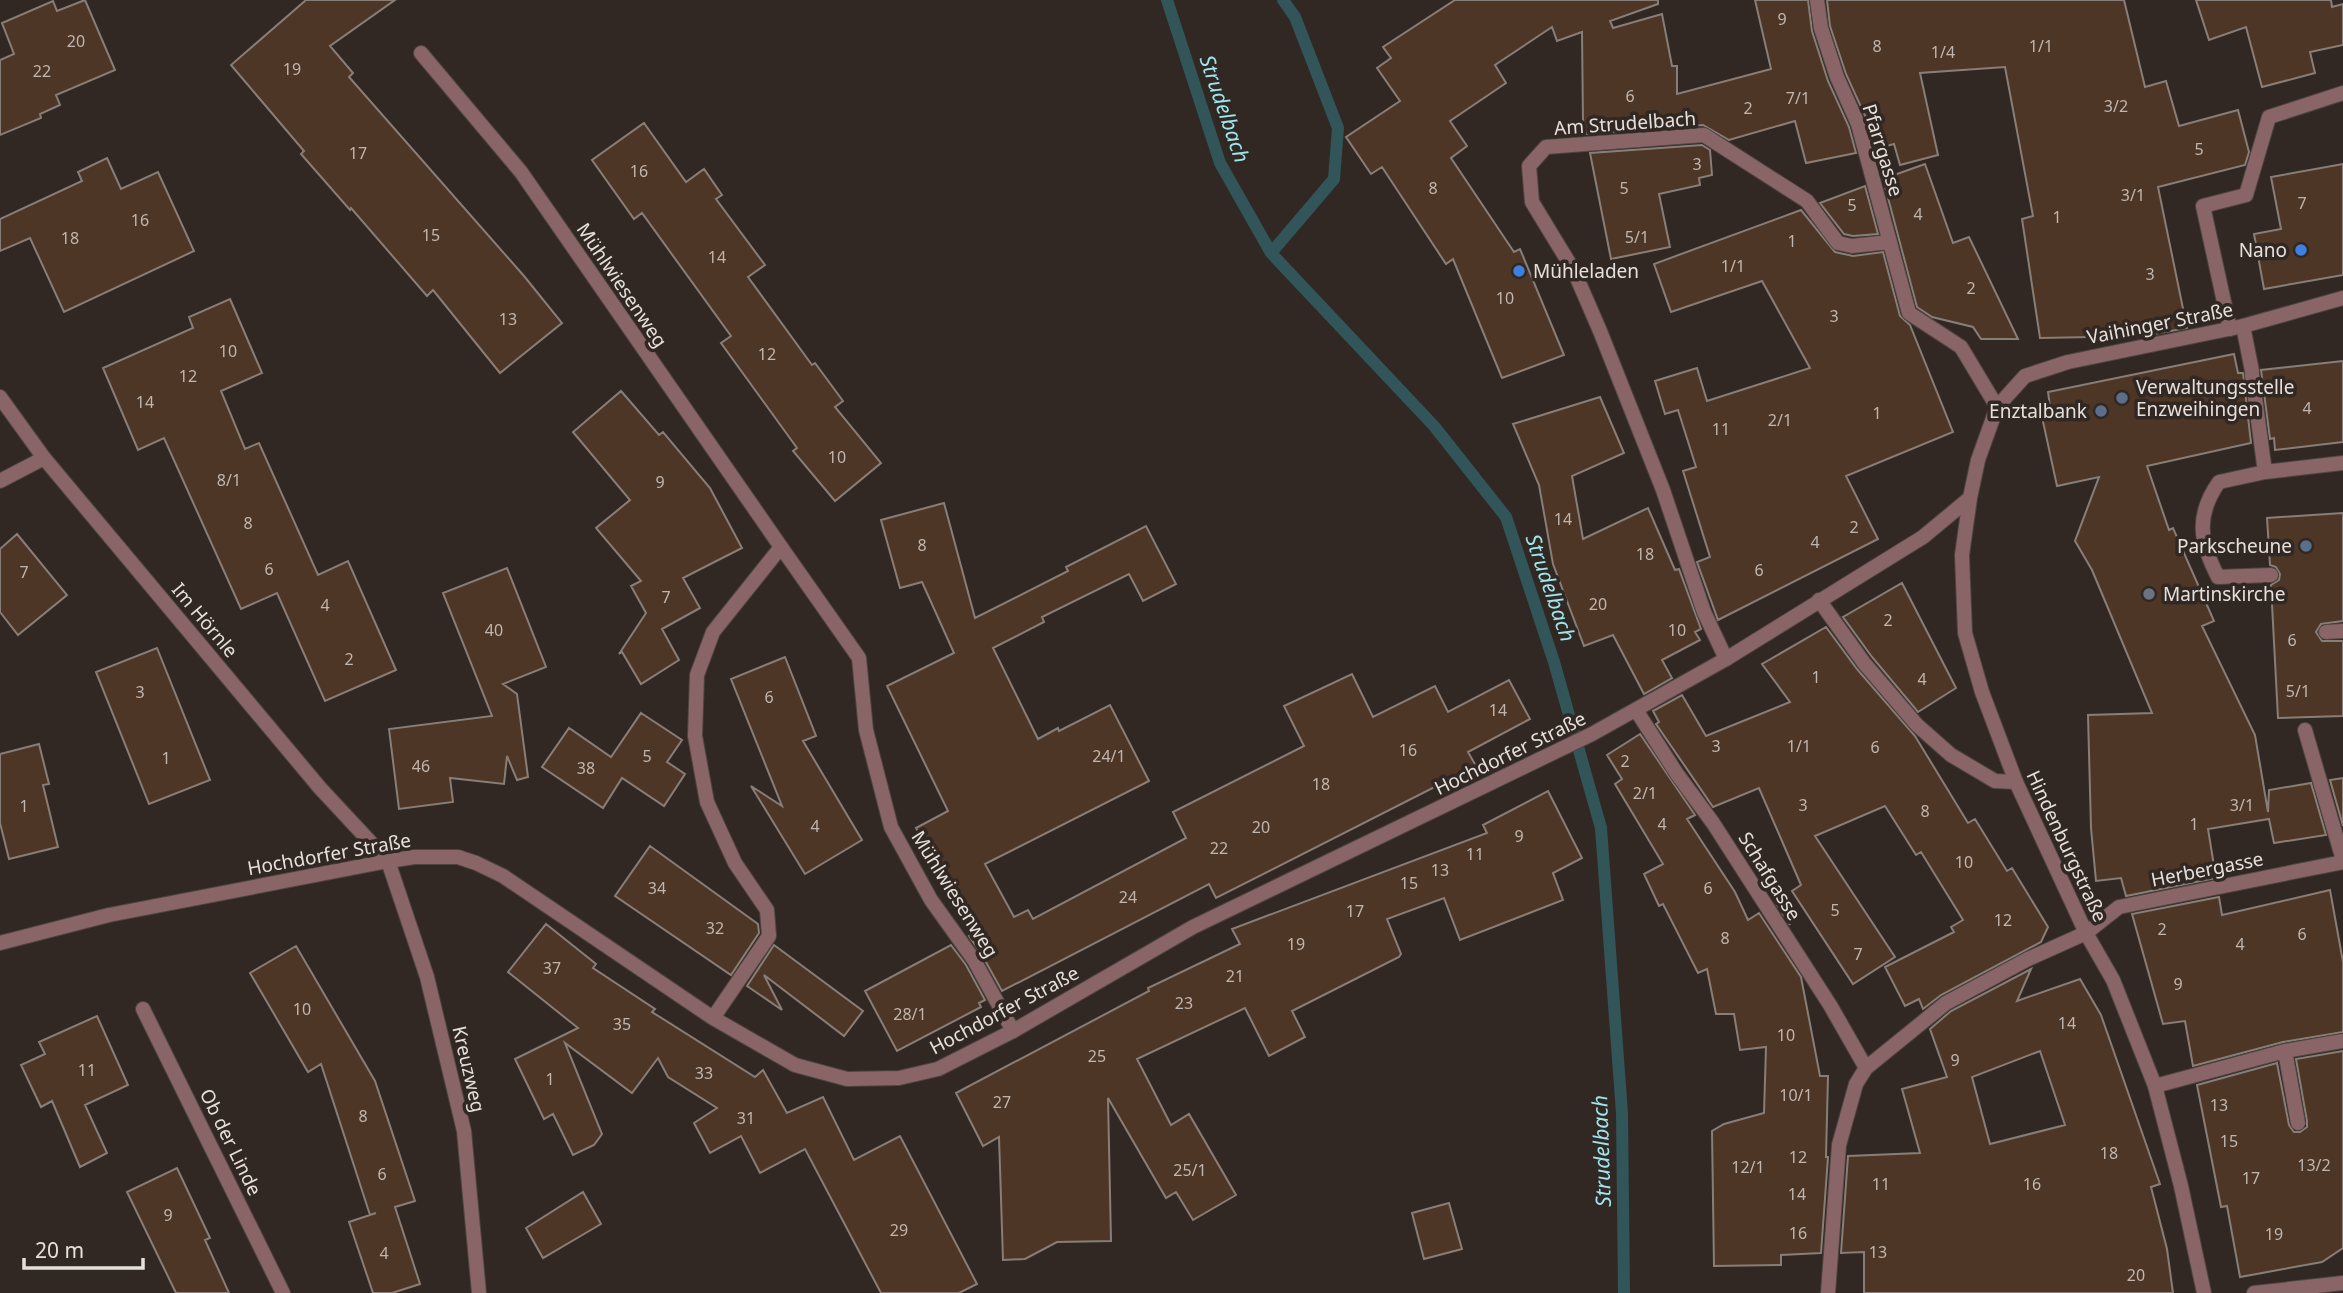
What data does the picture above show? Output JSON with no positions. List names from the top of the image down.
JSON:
{
  "streets": {
    "street": [
      "Am Strudelbach",
      "Pfarrgasse",
      "Mühlwiesenweg",
      "Vaihinger Straße",
      "Im Hörnle",
      "Hochdorfer Straße",
      "Hindenburgstraße",
      "Herbergasse",
      "Schafgasse",
      "Kreuzweg",
      "Ob der Linde"
    ]
  },
  "crossings": [
    ["Am Strudelbach", "Pfarrgasse"],
    ["Am Strudelbach", "Hochdorfer Straße"],
    ["Pfarrgasse", "Vaihinger Straße"],
    ["Pfarrgasse", "Hindenburgstraße"],
    ["Mühlwiesenweg", "Hochdorfer Straße"],
    ["Vaihinger Straße", "Hindenburgstraße"],
    ["Im Hörnle", "Hochdorfer Straße"],
    ["Im Hörnle", "Kreuzweg"],
    ["Hochdorfer Straße", "Hindenburgstraße"],
    ["Hochdorfer Straße", "Schafgasse"],
    ["Hochdorfer Straße", "Kreuzweg"],
    ["Hindenburgstraße", "Herbergasse"]
  ],
  "water": ["Strudelbach"],
  "places": [
    "Nano",
    "Mühleladen",
    "Verwaltungsstelle Enzweihingen",
    "Enztalbank",
    "Parkscheune",
    "Martinskirche"
  ],
  "house_numbers": [
    "9",
    "20",
    "8",
    "1/1",
    "1/4",
    "19",
    "22",
    "6",
    "7/1",
    "3/2",
    "2",
    "5",
    "17",
    "3",
    "16",
    "8",
    "5",
    "3/1",
    "7",
    "5",
    "4",
    "1",
    "16",
    "15",
    "5/1",
    "18",
    "1",
    "14",
    "1/1",
    "3",
    "2",
    "10",
    "3",
    "13",
    "10",
    "12",
    "12",
    "14",
    "4",
    "1",
    "2/1",
    "11",
    "10",
    "8/1",
    "9",
    "14",
    "8",
    "2",
    "4",
    "8",
    "18",
    "6",
    "6",
    "7",
    "7",
    "20",
    "4",
    "2",
    "40",
    "10",
    "6",
    "2",
    "1",
    "4",
    "5/1",
    "3",
    "6",
    "14",
    "3",
    "1/1",
    "6",
    "16",
    "5",
    "24/1",
    "1",
    "2",
    "46",
    "38",
    "18",
    "2/1",
    "3",
    "3/1",
    "1",
    "8",
    "4",
    "1",
    "4",
    "20",
    "9",
    "22",
    "11",
    "10",
    "13",
    "15",
    "34",
    "6",
    "24",
    "5",
    "17",
    "12",
    "32",
    "2",
    "6",
    "8",
    "19",
    "4",
    "7",
    "37",
    "21",
    "9",
    "23",
    "10",
    "28/1",
    "14",
    "35",
    "10",
    "25",
    "9",
    "11",
    "33",
    "1",
    "10/1",
    "27",
    "13",
    "8",
    "31",
    "15",
    "18",
    "12",
    "13/2",
    "12/1",
    "25/1",
    "6",
    "17",
    "11",
    "16",
    "14",
    "9",
    "29",
    "16",
    "19",
    "13",
    "4",
    "20"
  ],
  "scale_bar": "20 m"
}
